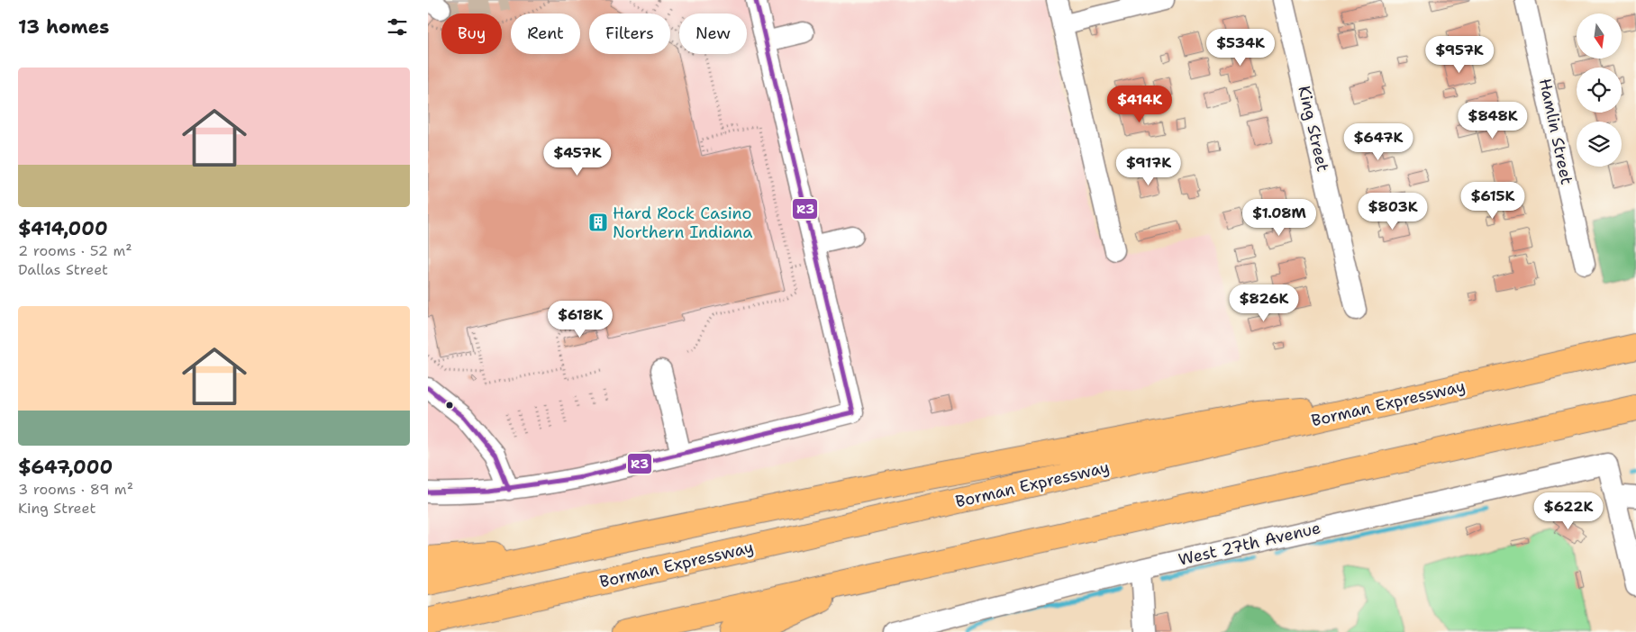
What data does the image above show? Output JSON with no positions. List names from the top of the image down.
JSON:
{
  "streets": {
    "highway": ["Borman Expressway"],
    "street": ["King Street", "Hamlin Street", "West 27th Avenue"]
  },
  "places": {
    "building": ["Hard Rock Casino Northern Indiana"]
  },
  "lines": ["transit line R3"],
  "north": "bottom",
  "page": {
    "heading": "13 homes",
    "chip": [
      "Buy",
      "Rent",
      "Filters",
      "New"
    ],
    "price": [
      "$534K",
      "$957K",
      "$414K",
      "$848K",
      "$647K",
      "$457K",
      "$917K",
      "$615K",
      "$803K",
      "$1.08M",
      "$826K",
      "$618K",
      "$622K"
    ],
    "list": [
      {
        "name": "$414,000",
        "note": "2 rooms · 52 m² · Dallas Street"
      },
      {
        "name": "$647,000",
        "note": "3 rooms · 89 m² · King Street"
      }
    ]
  }
}
